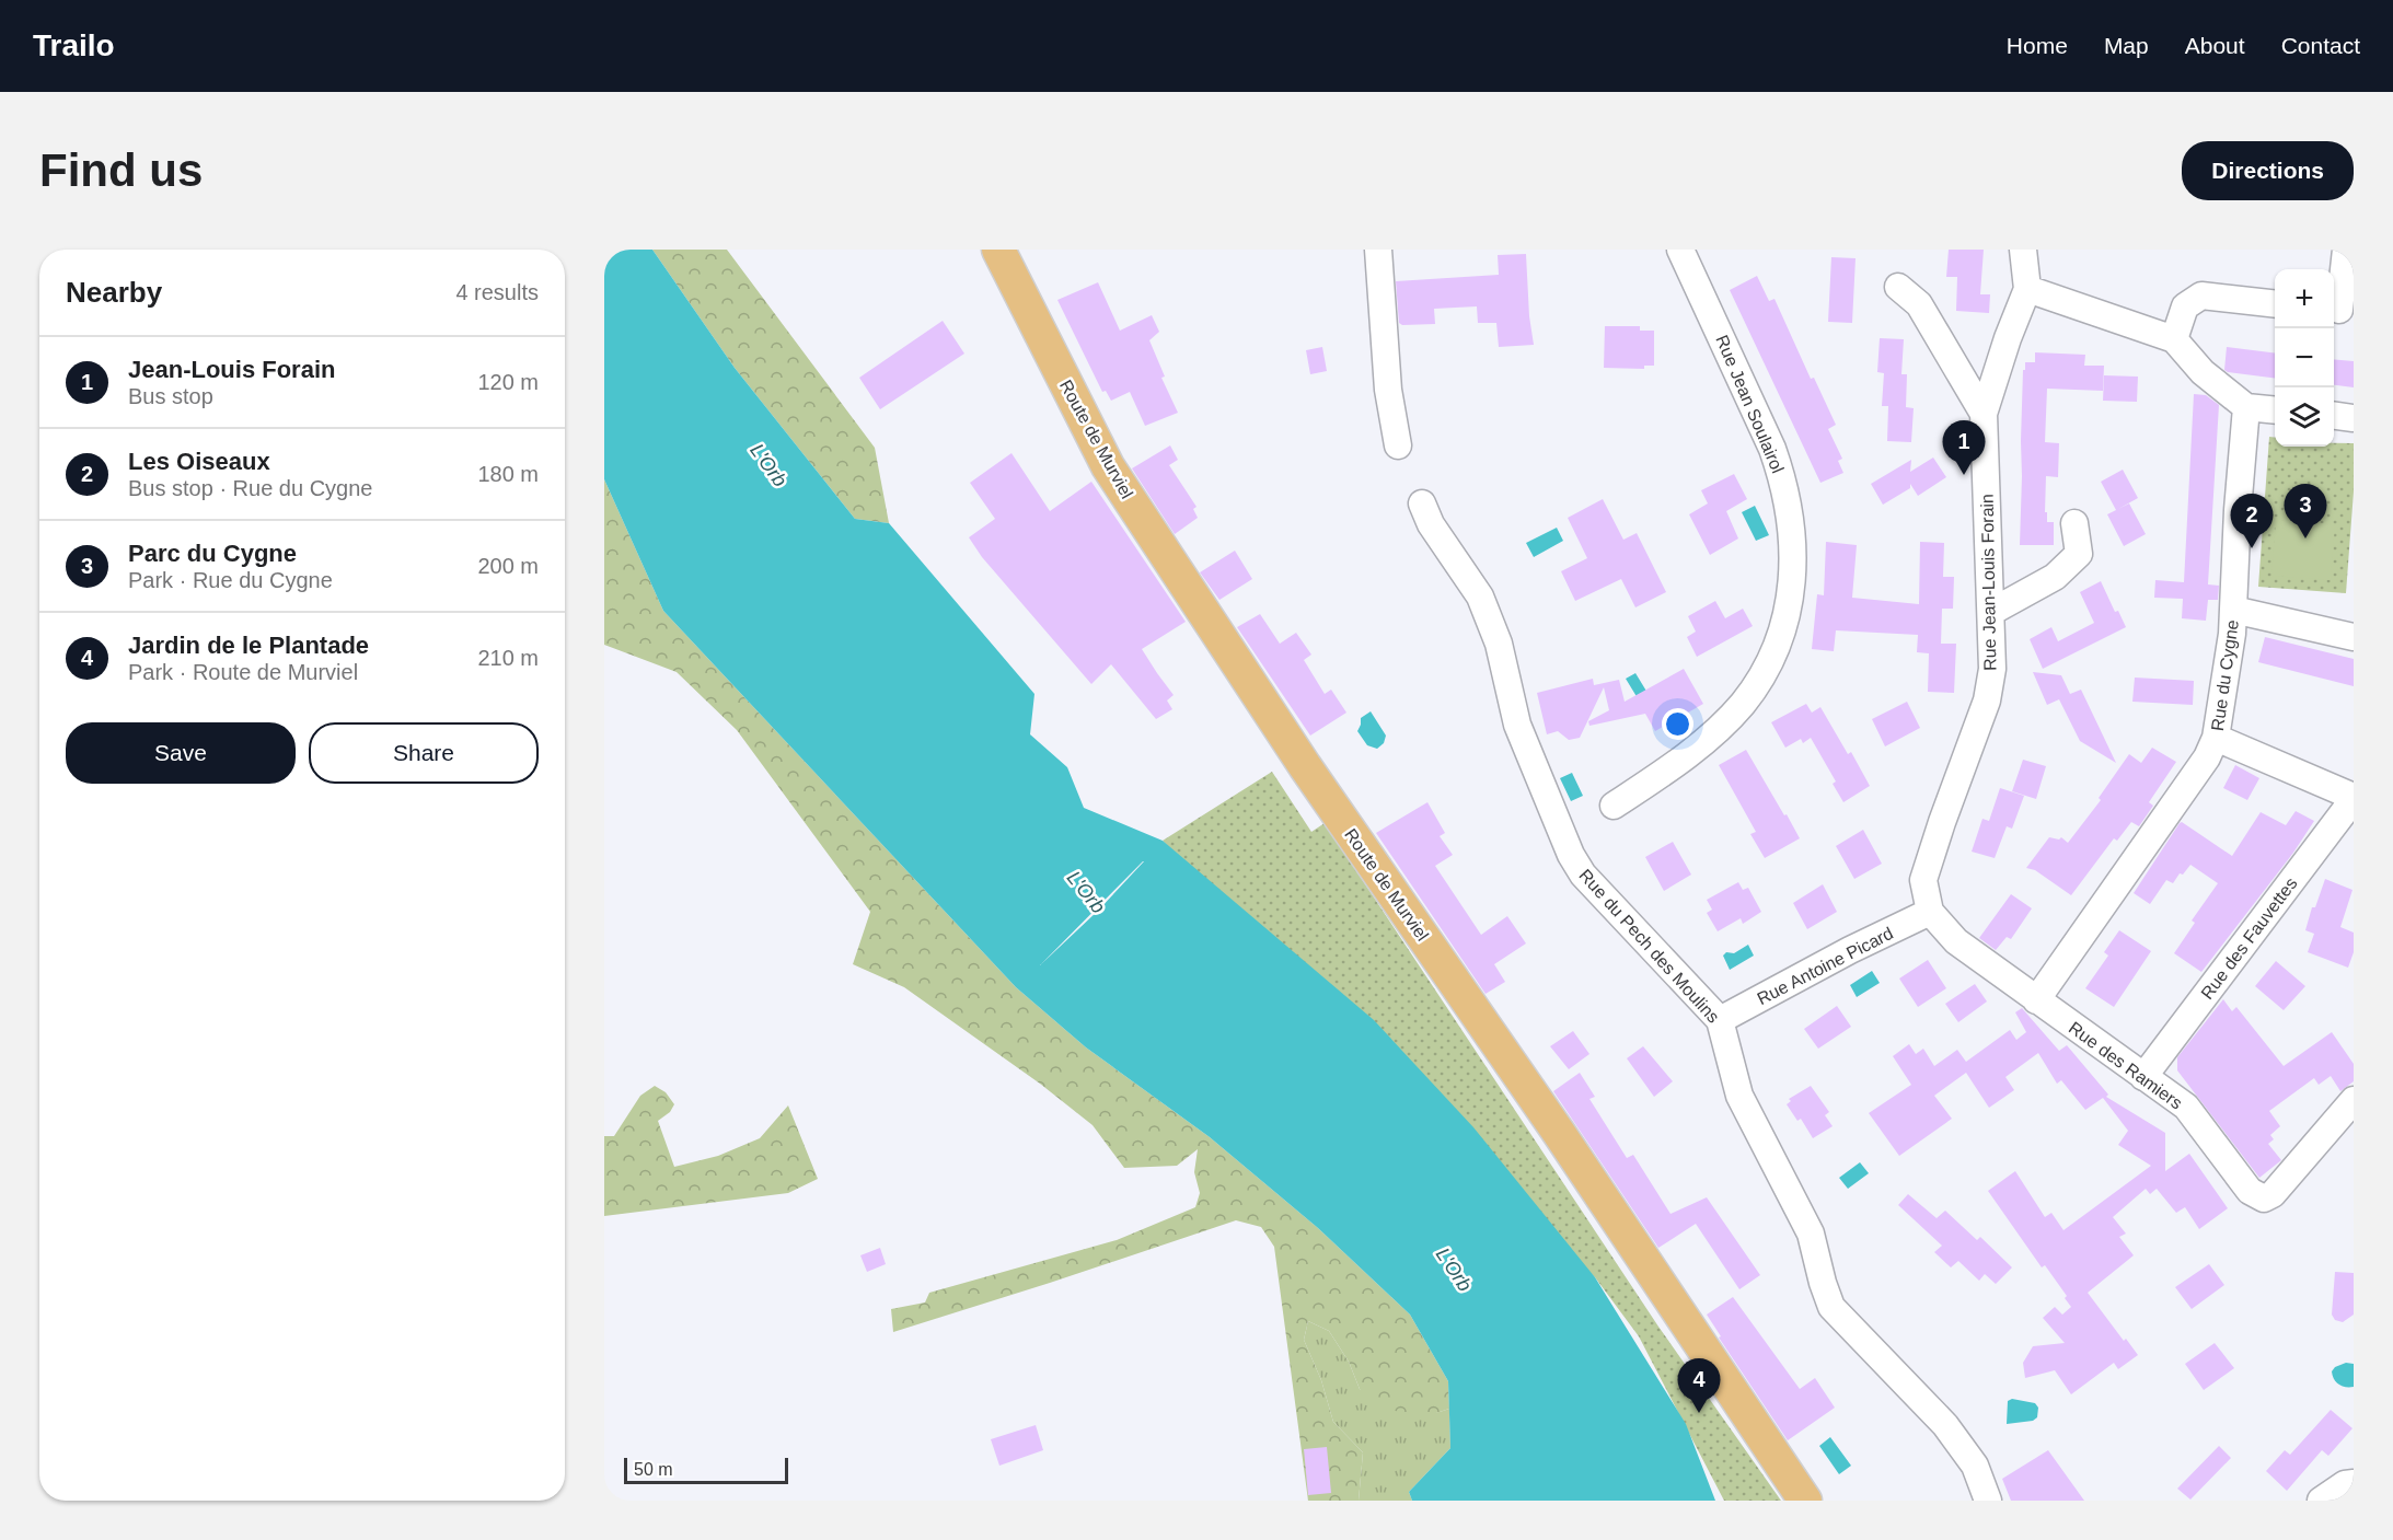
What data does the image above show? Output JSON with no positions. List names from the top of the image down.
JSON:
{
  "streets": {
    "main road": ["Route de Murviel"],
    "street": [
      "Rue Jean Soulairol",
      "Rue Jean-Louis Forain",
      "Rue du Cygne",
      "Rue des Fauvettes",
      "Rue du Pech des Moulins",
      "Rue Antoine Picard",
      "Rue des Ramiers"
    ]
  },
  "crossings": [
    ["Rue Jean-Louis Forain", "Rue Antoine Picard"],
    ["Rue Jean-Louis Forain", "Rue des Ramiers"],
    ["Rue du Cygne", "Rue des Ramiers"],
    ["Rue des Fauvettes", "Rue des Ramiers"],
    ["Rue du Pech des Moulins", "Rue Antoine Picard"],
    ["Rue Antoine Picard", "Rue des Ramiers"]
  ],
  "water": ["L'Orb"],
  "scale_bar": "50 m",
  "page": {
    "header": "Trailo",
    "nav": [
      "Home",
      "Map",
      "About",
      "Contact"
    ],
    "buttons": [
      "Directions",
      ["Save", "Share"]
    ],
    "title": "Find us",
    "heading": ["Nearby", "4 results"],
    "map_buttons": ["+", "−"],
    "list": [
      {
        "mark": "1",
        "name": "Jean-Louis Forain",
        "note": "Bus stop",
        "value": "120 m"
      },
      {
        "mark": "2",
        "name": "Les Oiseaux",
        "note": "Bus stop · Rue du Cygne",
        "value": "180 m"
      },
      {
        "mark": "3",
        "name": "Parc du Cygne",
        "note": "Park · Rue du Cygne",
        "value": "200 m"
      },
      {
        "mark": "4",
        "name": "Jardin de le Plantade",
        "note": "Park · Route de Murviel",
        "value": "210 m"
      }
    ],
    "pins": [
      "1",
      "3",
      "2",
      "4"
    ],
    "scale": "50 m"
  }
}
